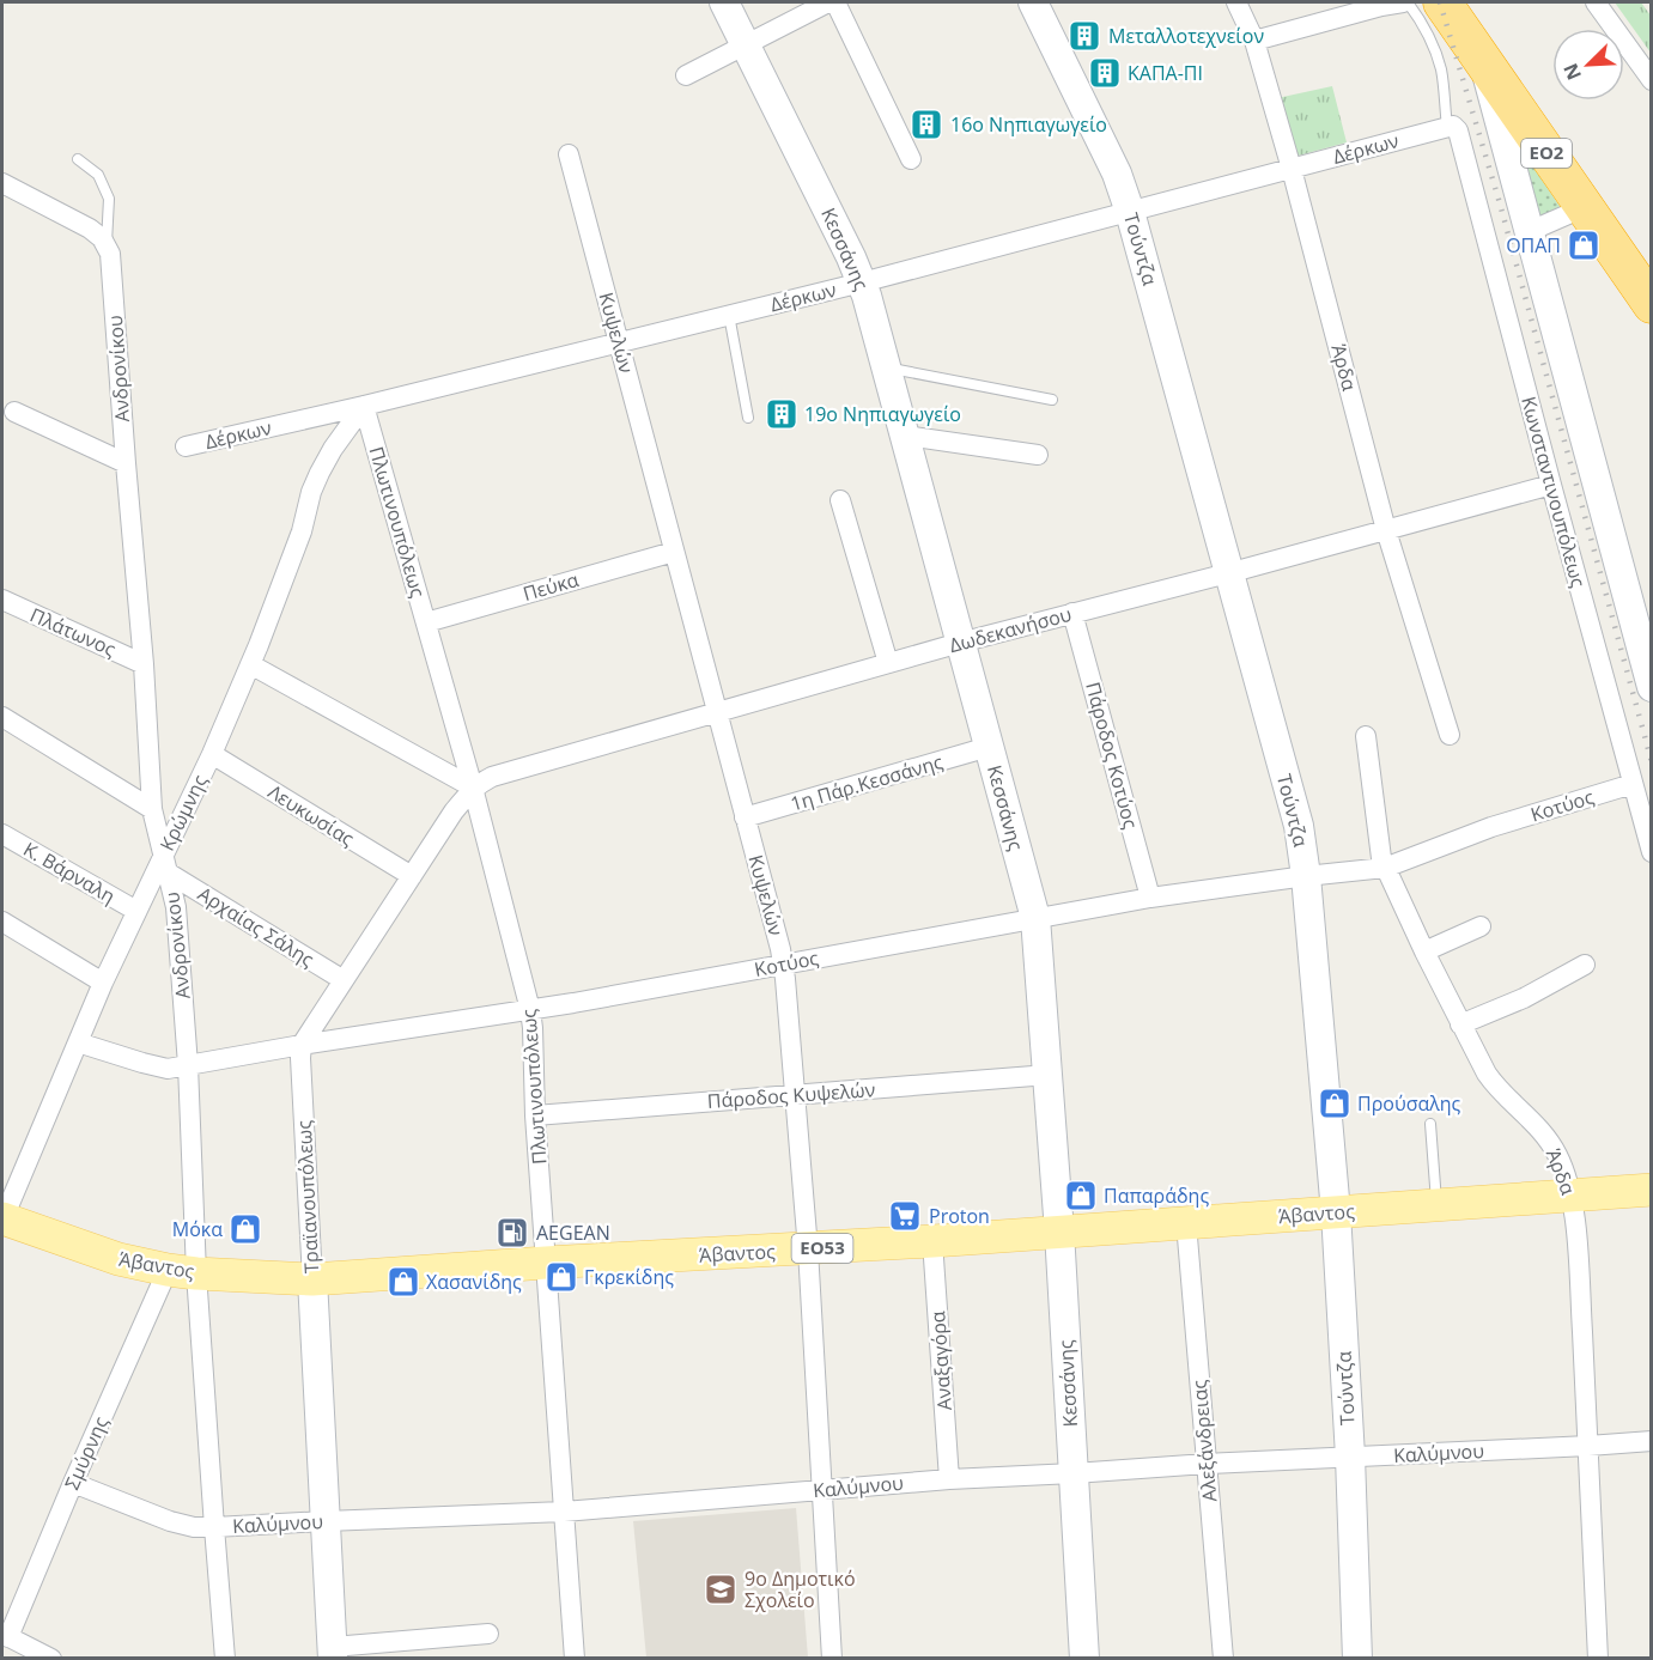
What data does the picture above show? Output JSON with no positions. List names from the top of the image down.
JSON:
{
  "streets": {
    "highway": ["ΕΟ2"],
    "main road": ["Άβαντος", "ΕΟ53"],
    "street": [
      "Δέρκων",
      "Κεσσάνης",
      "Τούντζα",
      "Κυψελών",
      "Άρδα",
      "Ανδρονίκου",
      "Κωνσταντινουπόλεως",
      "Πλωτινουπόλεως",
      "Πεύκα",
      "Δωδεκανήσου",
      "Πλάτωνος",
      "Πάροδος Κοτύος",
      "1η Πάρ.Κεσσάνης",
      "Κοτύος",
      "Κρώμνης",
      "Λευκωσίας",
      "Κ. Βάρναλη",
      "Αρχαίας Σάλης",
      "Πάροδος Κυψελών",
      "Τραϊανουπόλεως",
      "Αναξαγόρα",
      "Αλεξάνδρειας",
      "Σμύρνης",
      "Καλύμνου"
    ]
  },
  "crossings": [
    ["Δέρκων", "Κεσσάνης"],
    ["Δέρκων", "Τούντζα"],
    ["Δέρκων", "Κυψελών"],
    ["Δέρκων", "Άρδα"],
    ["Δέρκων", "Κωνσταντινουπόλεως"],
    ["Δέρκων", "Πλωτινουπόλεως"],
    ["Δέρκων", "Κρώμνης"],
    ["Κεσσάνης", "Δωδεκανήσου"],
    ["Κεσσάνης", "1η Πάρ.Κεσσάνης"],
    ["Κεσσάνης", "Κοτύος"],
    ["Κεσσάνης", "Πάροδος Κυψελών"],
    ["Κεσσάνης", "Άβαντος"],
    ["Κεσσάνης", "Καλύμνου"],
    ["Τούντζα", "Δωδεκανήσου"],
    ["Τούντζα", "Κοτύος"],
    ["Τούντζα", "Άβαντος"],
    ["Τούντζα", "Καλύμνου"],
    ["Κυψελών", "Πεύκα"],
    ["Κυψελών", "Δωδεκανήσου"],
    ["Κυψελών", "1η Πάρ.Κεσσάνης"],
    ["Κυψελών", "Κοτύος"],
    ["Κυψελών", "Πάροδος Κυψελών"],
    ["Κυψελών", "Άβαντος"],
    ["Κυψελών", "Καλύμνου"],
    ["Άρδα", "Δωδεκανήσου"],
    ["Άρδα", "Κοτύος"],
    ["Άρδα", "Άβαντος"],
    ["Άρδα", "Καλύμνου"],
    ["Ανδρονίκου", "Πλάτωνος"],
    ["Ανδρονίκου", "Κοτύος"],
    ["Ανδρονίκου", "Κρώμνης"],
    ["Ανδρονίκου", "Αρχαίας Σάλης"],
    ["Ανδρονίκου", "Άβαντος"],
    ["Ανδρονίκου", "Σμύρνης"],
    ["Ανδρονίκου", "Καλύμνου"],
    ["Κωνσταντινουπόλεως", "Δωδεκανήσου"],
    ["Κωνσταντινουπόλεως", "Κοτύος"],
    ["Πλωτινουπόλεως", "Πεύκα"],
    ["Πλωτινουπόλεως", "Δωδεκανήσου"],
    ["Πλωτινουπόλεως", "Κοτύος"],
    ["Πλωτινουπόλεως", "Κρώμνης"],
    ["Πλωτινουπόλεως", "Πάροδος Κυψελών"],
    ["Πλωτινουπόλεως", "Άβαντος"],
    ["Πλωτινουπόλεως", "Καλύμνου"],
    ["Δωδεκανήσου", "Πάροδος Κοτύος"],
    ["Πάροδος Κοτύος", "Κοτύος"],
    ["Κοτύος", "Κρώμνης"],
    ["Κοτύος", "Τραϊανουπόλεως"],
    ["Κρώμνης", "Λευκωσίας"],
    ["Κρώμνης", "Κ. Βάρναλη"],
    ["Κρώμνης", "Αρχαίας Σάλης"],
    ["Κρώμνης", "Άβαντος"],
    ["Τραϊανουπόλεως", "Άβαντος"],
    ["Τραϊανουπόλεως", "Καλύμνου"],
    ["Άβαντος", "Αναξαγόρα"],
    ["Άβαντος", "Αλεξάνδρειας"],
    ["Άβαντος", "Σμύρνης"],
    ["Αναξαγόρα", "Καλύμνου"],
    ["Αλεξάνδρειας", "Καλύμνου"],
    ["Σμύρνης", "Καλύμνου"]
  ],
  "places": {
    "building": [
      "Μεταλλοτεχνείον",
      "ΚΑΠΑ-ΠΙ",
      "16ο Νηπιαγωγείο",
      "19ο Νηπιαγωγείο"
    ],
    "shop": [
      "ΟΠΑΠ",
      "Προύσαλης",
      "Παπαράδης",
      "Μόκα",
      "Γκρεκίδης",
      "Χασανίδης"
    ],
    "supermarket": ["Proton"],
    "fuel station": ["AEGEAN"],
    "school or university": ["9ο Δημοτικό Σχολείο"]
  },
  "north": "bottom left"
}
